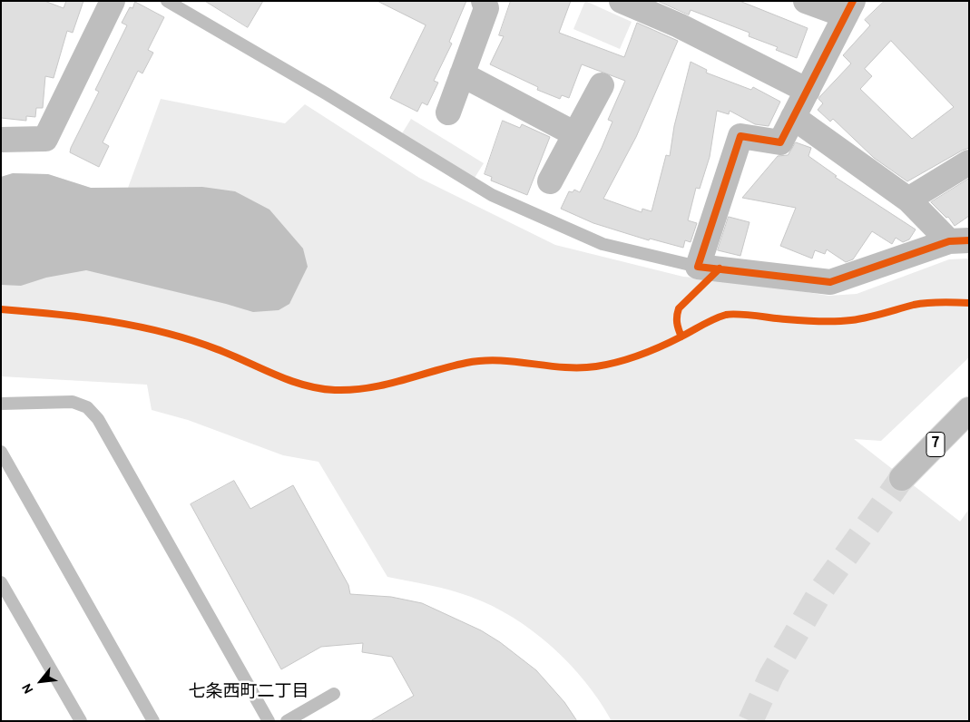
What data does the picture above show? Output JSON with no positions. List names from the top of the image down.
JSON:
{
  "streets": {
    "street": ["7"]
  },
  "districts": ["七条西町二丁目"],
  "north": "bottom left"
}
